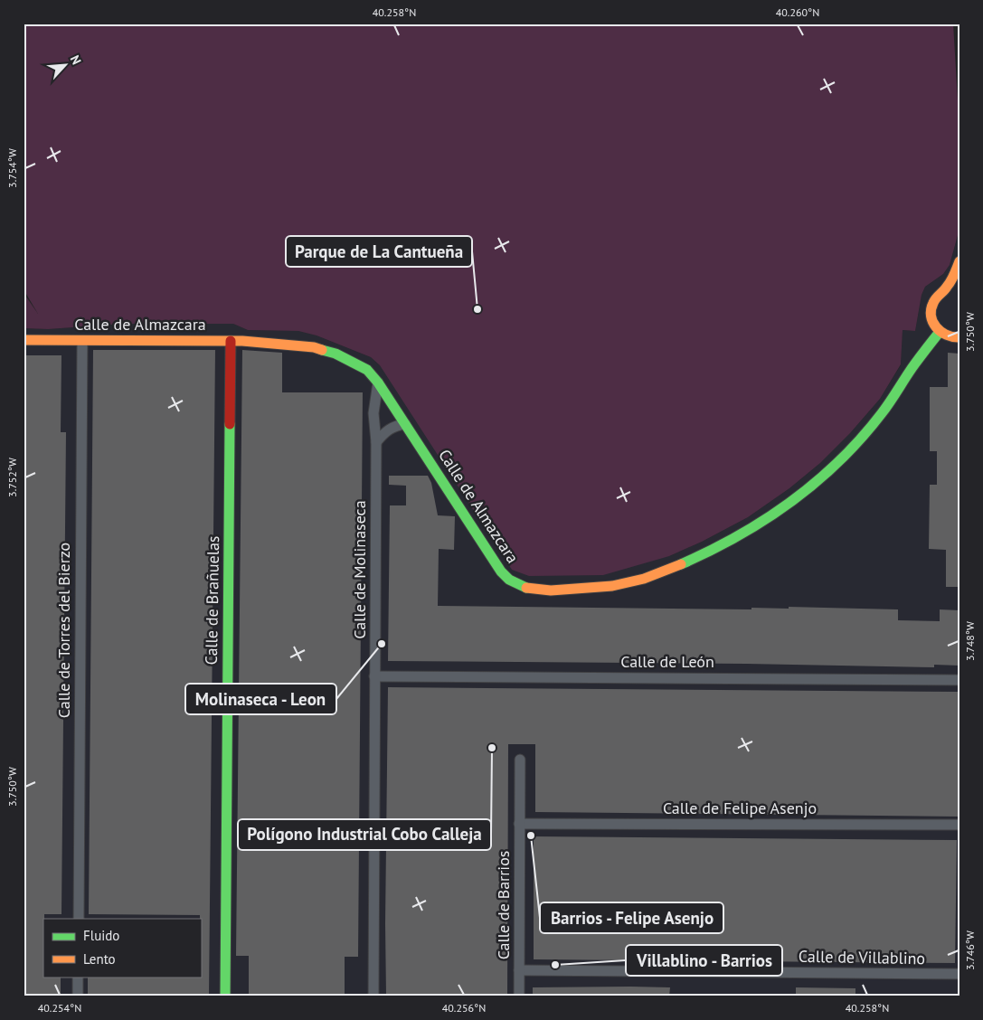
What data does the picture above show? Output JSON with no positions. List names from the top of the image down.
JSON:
{
  "streets": {
    "street": [
      "Calle de Almazcara",
      "Calle de Molinaseca",
      "Calle de Brañuelas",
      "Calle de Torres del Bierzo",
      "Calle de León",
      "Calle de Felipe Asenjo",
      "Calle de Barrios",
      "Calle de Villablino"
    ]
  },
  "crossings": [
    ["Calle de Almazcara", "Calle de Molinaseca"],
    ["Calle de Almazcara", "Calle de Brañuelas"],
    ["Calle de Almazcara", "Calle de Torres del Bierzo"],
    ["Calle de Molinaseca", "Calle de León"],
    ["Calle de Felipe Asenjo", "Calle de Barrios"],
    ["Calle de Barrios", "Calle de Villablino"]
  ],
  "places": [
    "Parque de La Cantueña",
    "Molinaseca - Leon",
    "Polígono Industrial Cobo Calleja",
    "Barrios - Felipe Asenjo",
    "Villablino - Barrios"
  ],
  "legend": ["Fluido", "Lento"],
  "north": "top right",
  "coordinates": [
    "40.258°N",
    "40.260°N",
    "3.754°W",
    "3.750°W",
    "3.752°W",
    "3.748°W",
    "3.746°W",
    "40.254°N",
    "40.256°N"
  ]
}
